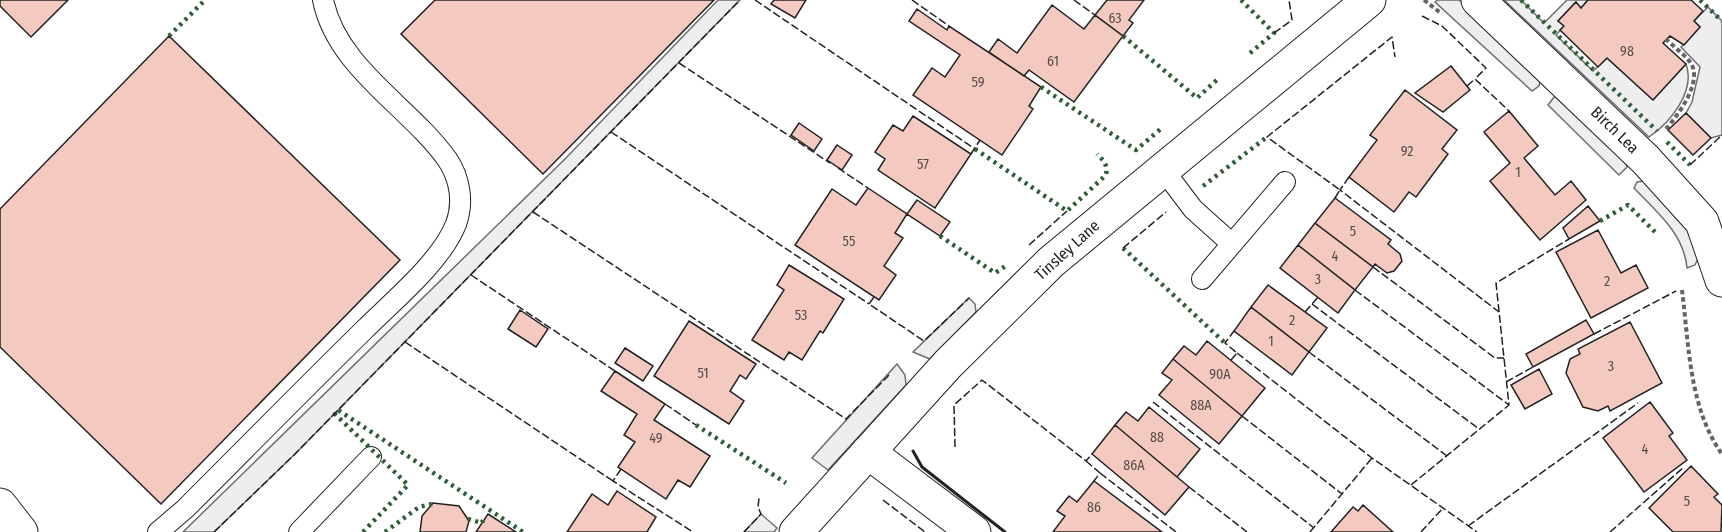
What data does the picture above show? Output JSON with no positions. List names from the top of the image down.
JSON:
{
  "streets": {
    "street": ["Birch Lea", "Tinsley Lane"]
  },
  "house_numbers": [
    "63",
    "98",
    "61",
    "59",
    "92",
    "57",
    "1",
    "5",
    "55",
    "4",
    "3",
    "2",
    "53",
    "2",
    "1",
    "3",
    "51",
    "90A",
    "88A",
    "88",
    "49",
    "4",
    "86A",
    "5",
    "86"
  ]
}
